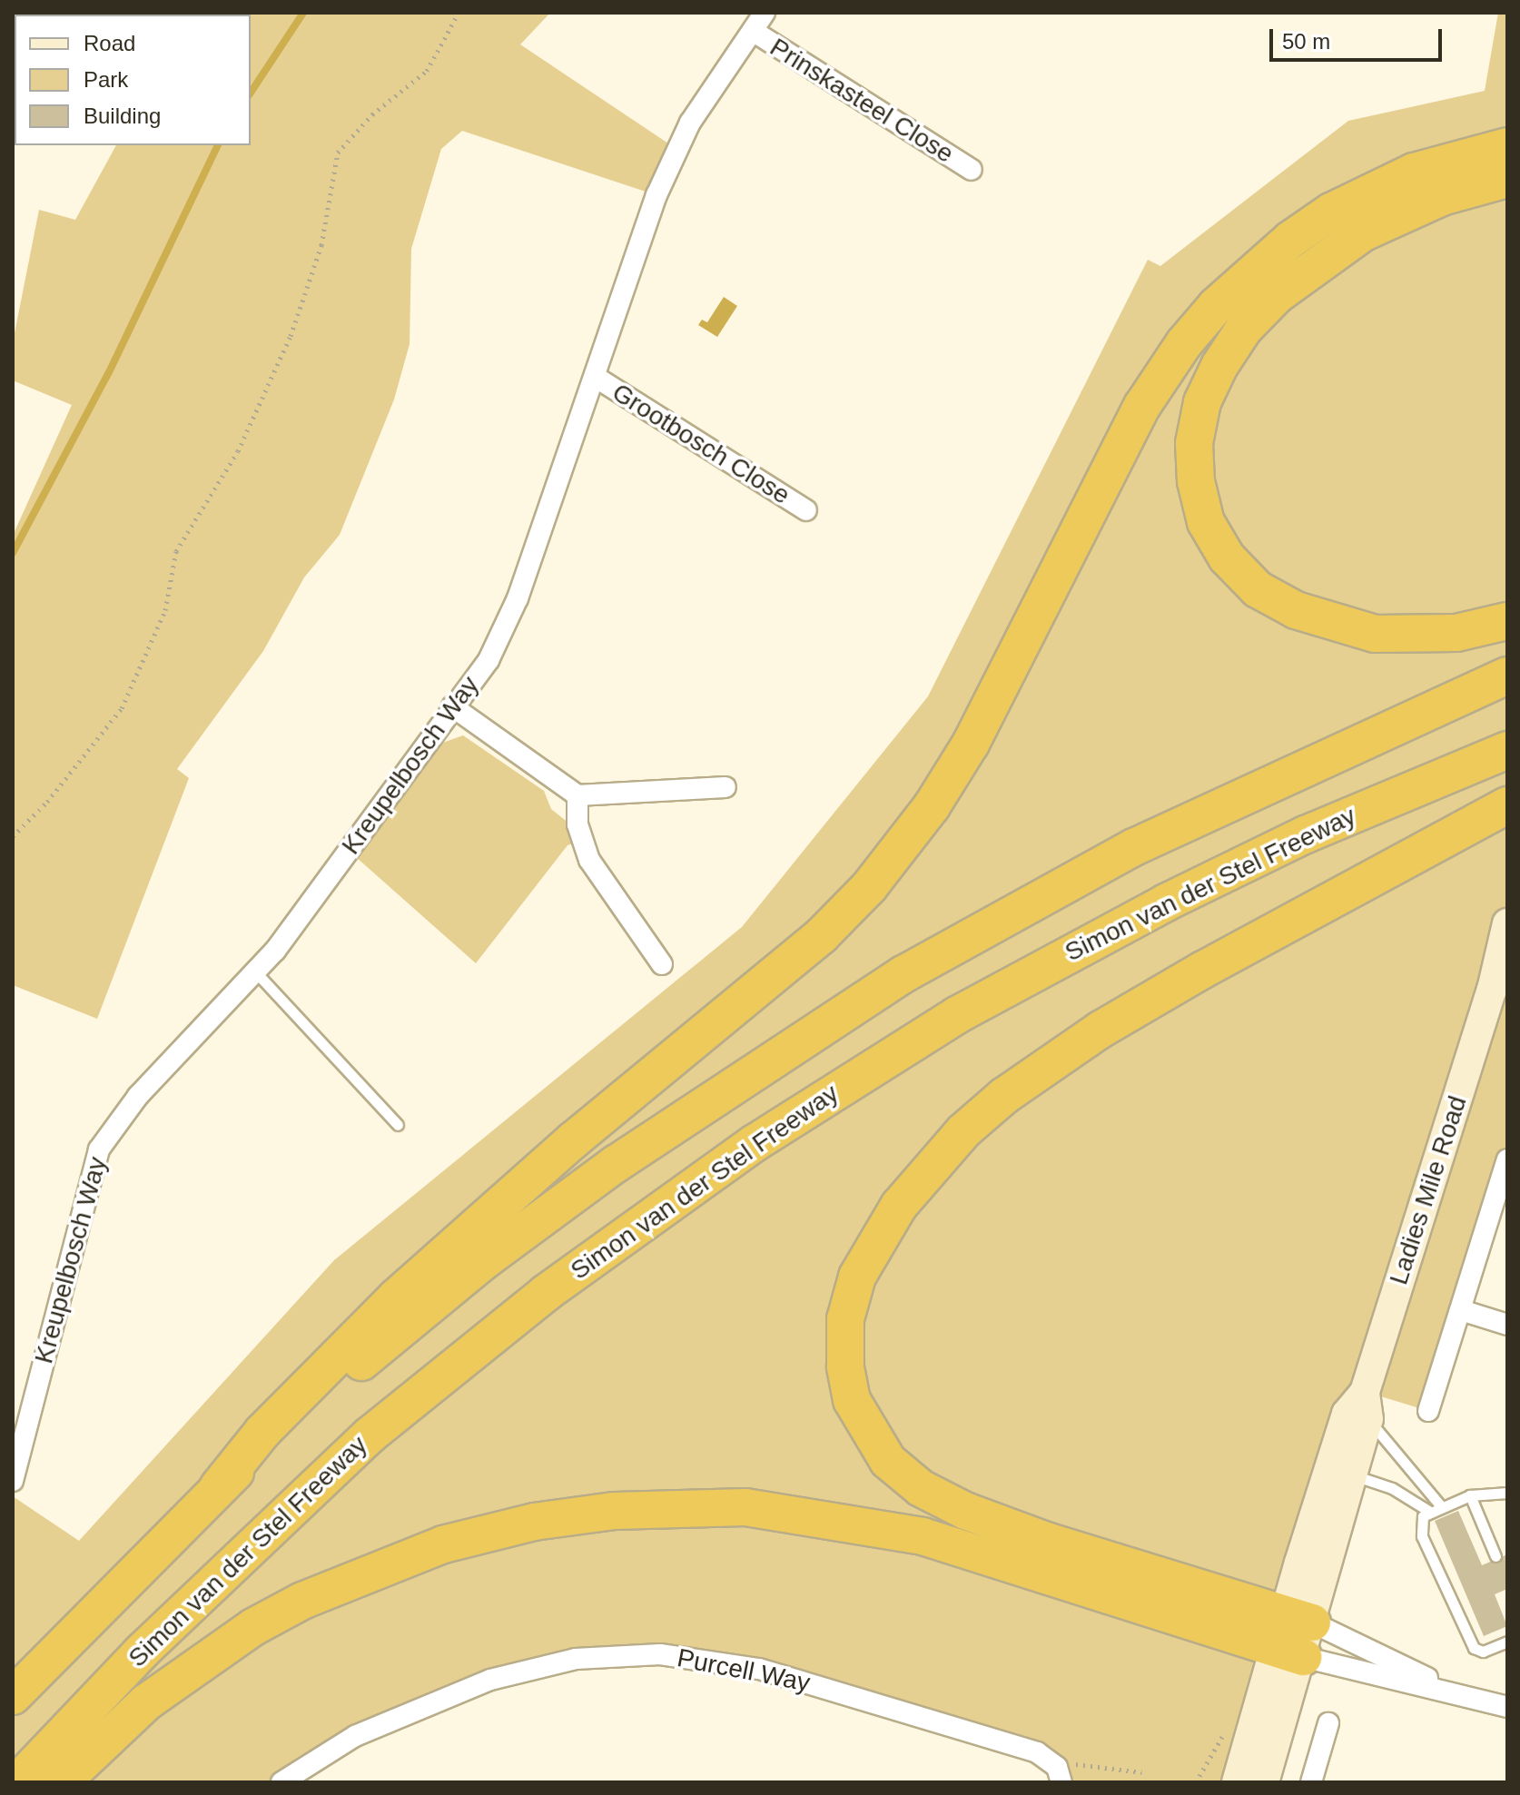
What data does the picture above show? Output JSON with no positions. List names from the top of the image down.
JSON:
{
  "streets": {
    "highway": ["Simon van der Stel Freeway"],
    "main road": ["Ladies Mile Road"],
    "street": [
      "Prinskasteel Close",
      "Grootbosch Close",
      "Kreupelbosch Way",
      "Purcell Way"
    ]
  },
  "crossings": [
    ["Prinskasteel Close", "Kreupelbosch Way"],
    ["Grootbosch Close", "Kreupelbosch Way"]
  ],
  "legend": ["Road", "Park", "Building"],
  "scale_bar": "50 m"
}
